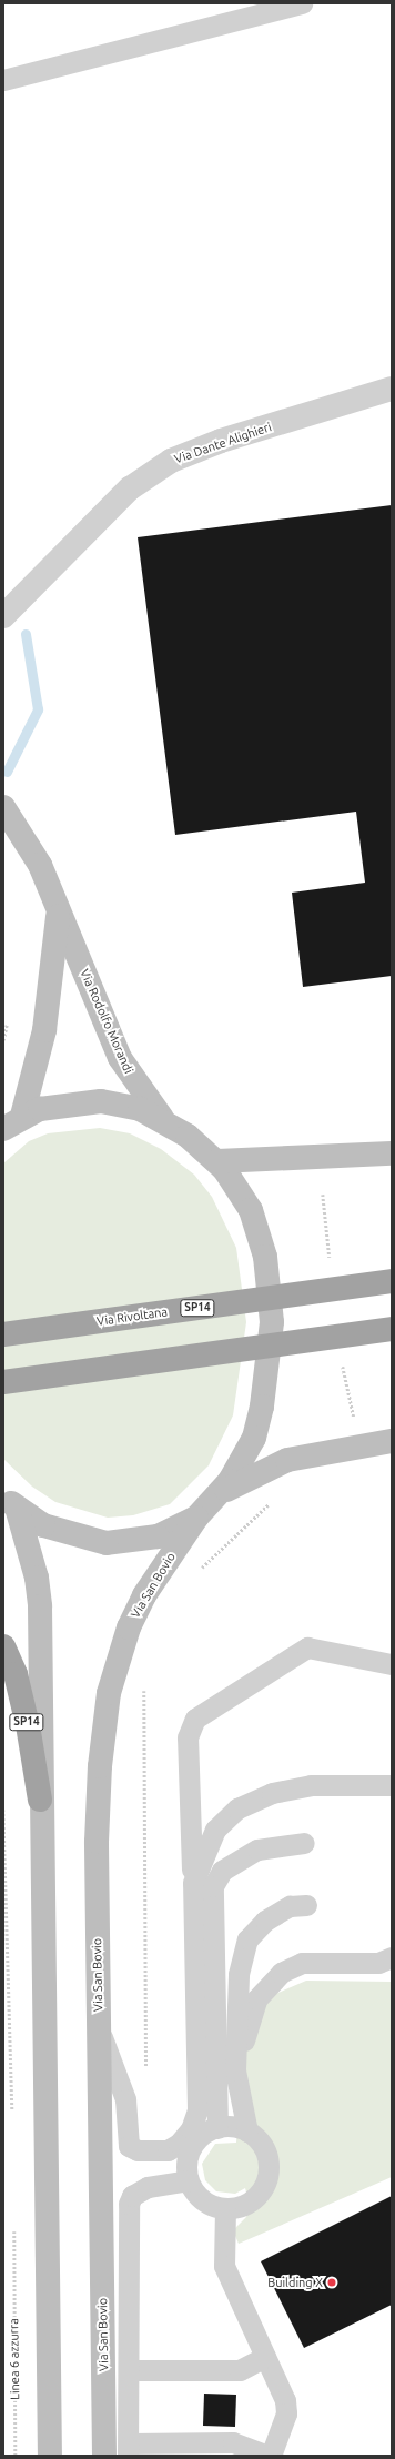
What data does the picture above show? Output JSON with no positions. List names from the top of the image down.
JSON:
{
  "streets": {
    "highway": ["SP14", "Via Rivoltana"],
    "main road": ["Via Rodolfo Morandi", "Via San Bovio"],
    "street": ["Via Dante Alighieri"],
    "path": ["Linea 6 azzurra"]
  },
  "places": ["Building X"]
}
